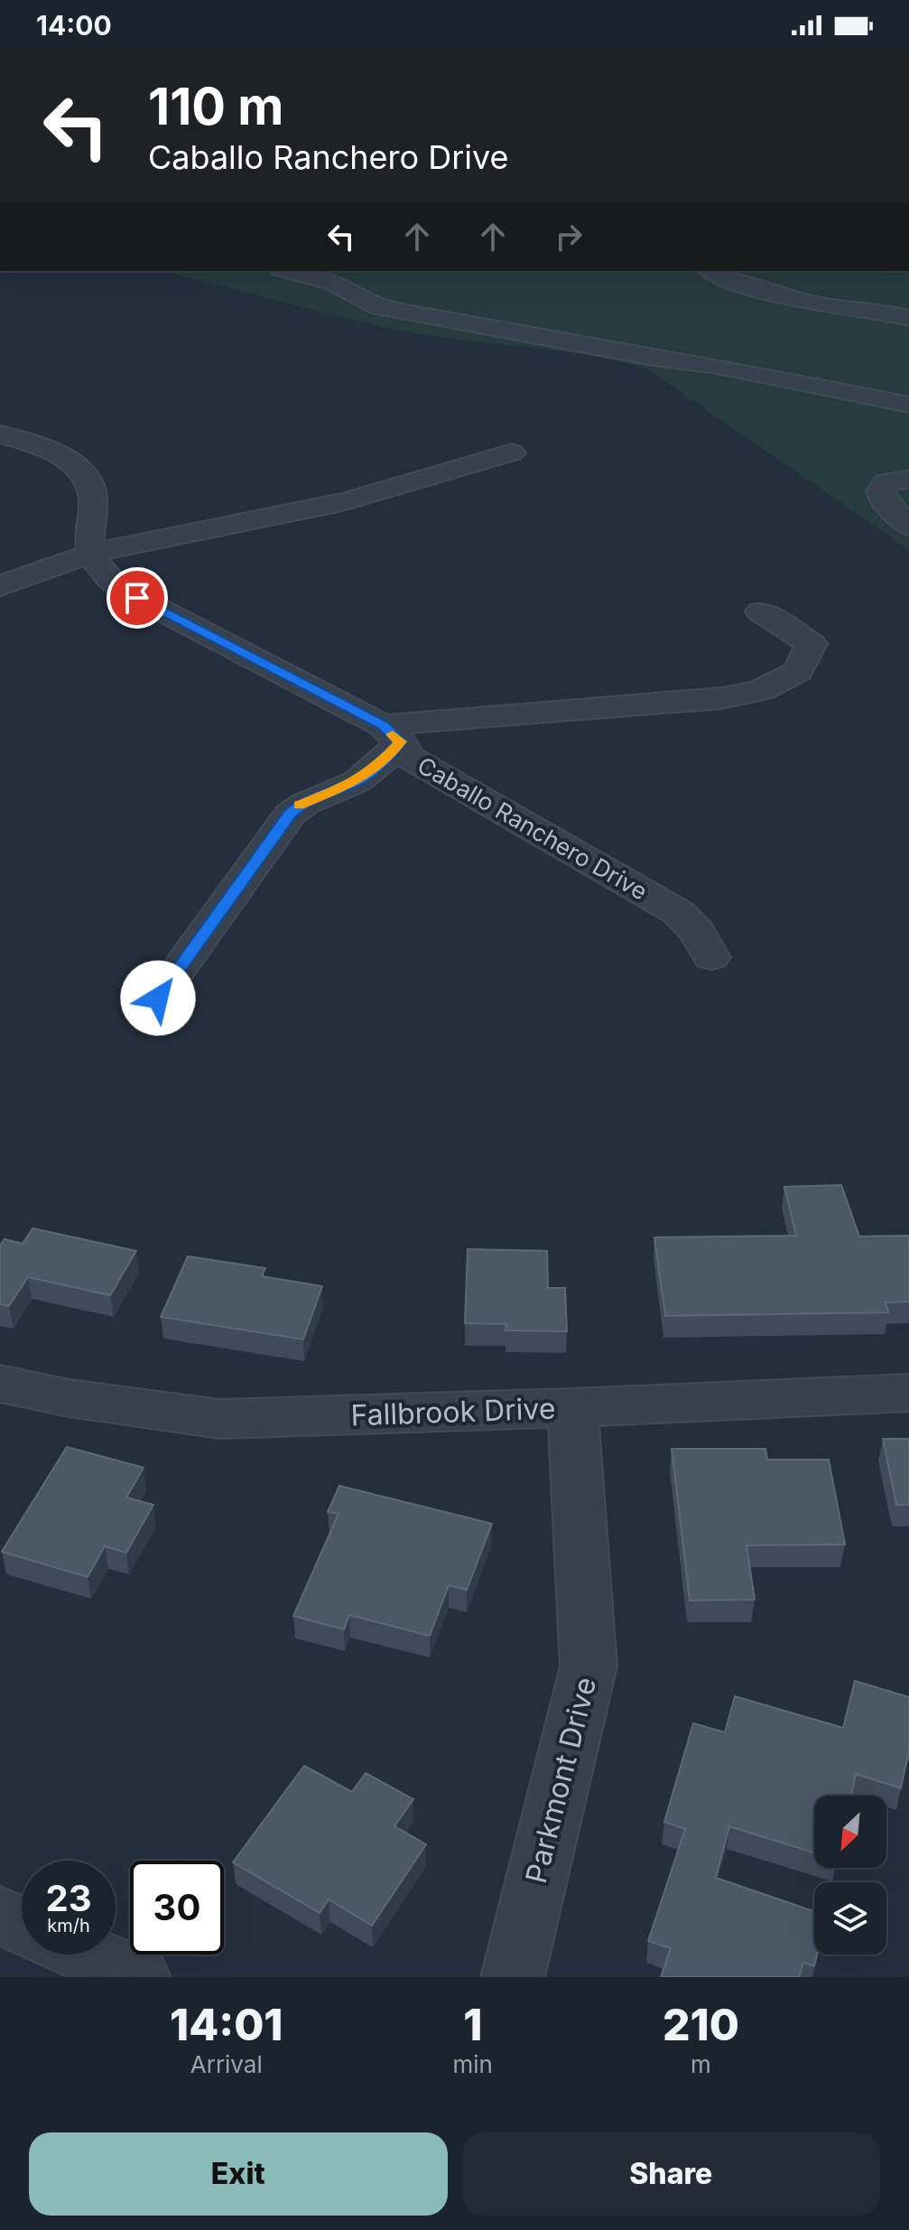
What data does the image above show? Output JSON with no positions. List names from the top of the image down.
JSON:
{
  "streets": {
    "street": ["Fallbrook Drive", "Parkmont Drive"]
  },
  "crossings": [
    ["Fallbrook Drive", "Parkmont Drive"]
  ],
  "north": "bottom left",
  "page": {
    "status": "14:00",
    "turn": ["110 m", "Caballo Ranchero Drive"],
    "speed": "23 km/h",
    "limit": "30",
    "eta": [
      "14:01",
      "Arrival",
      "1",
      "min",
      "210",
      "m"
    ],
    "buttons": ["Exit", "Share"]
  }
}
